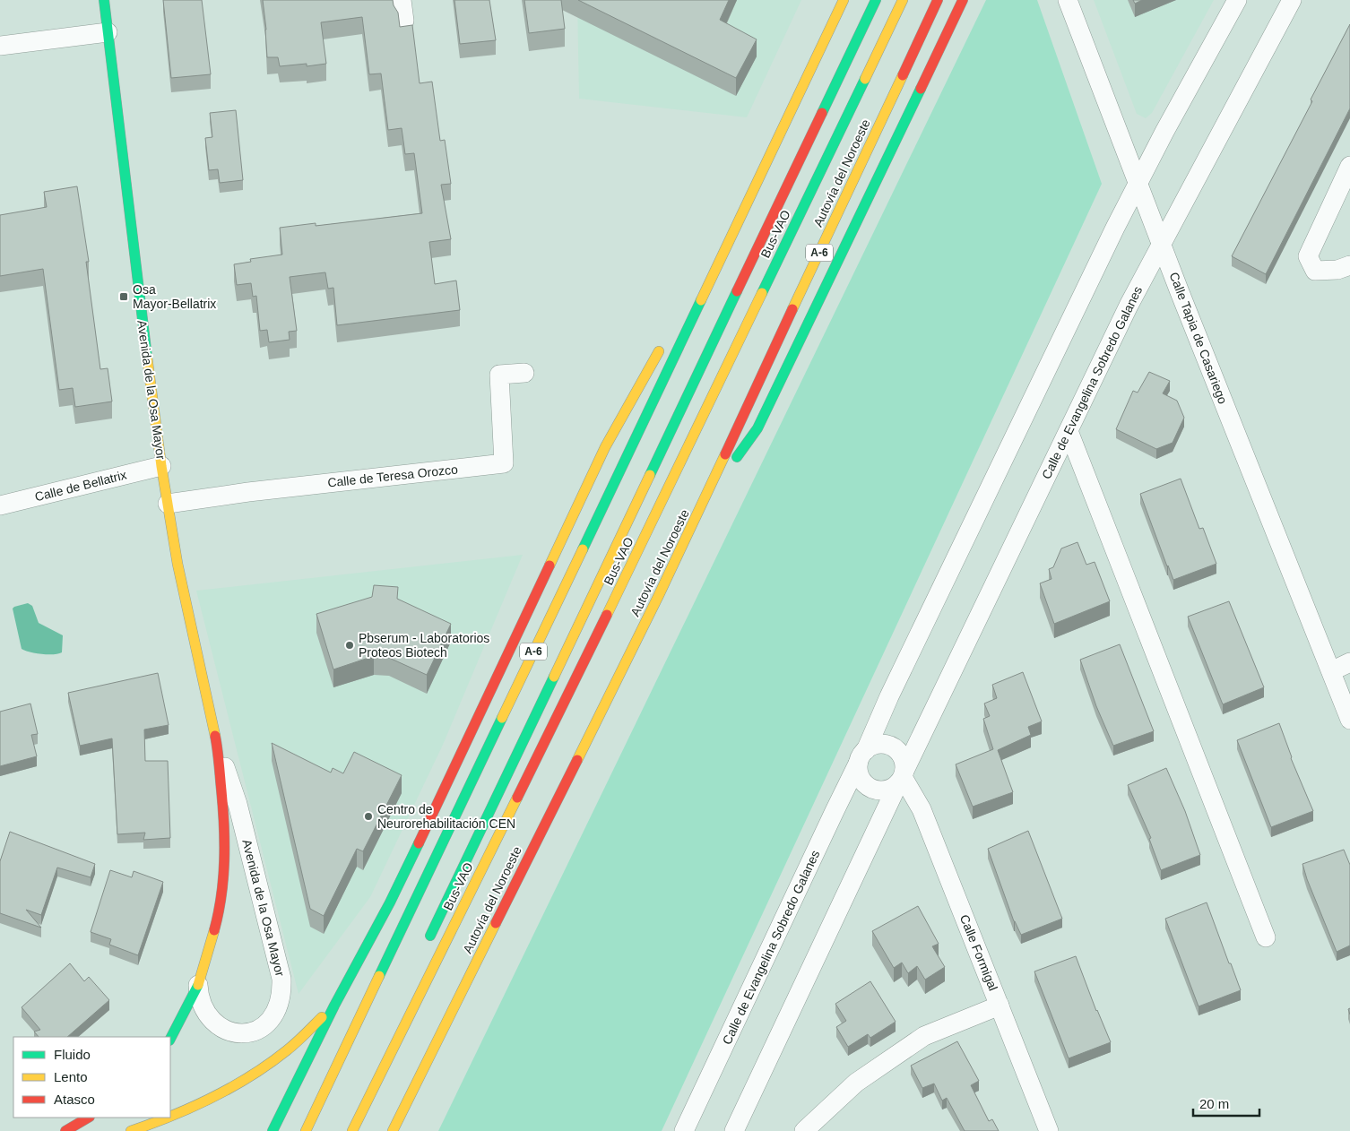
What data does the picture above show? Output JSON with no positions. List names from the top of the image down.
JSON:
{
  "streets": {
    "main road": [
      "Autovía del Noroeste",
      "Bus-VAO",
      "A-6",
      "Avenida de la Osa Mayor"
    ],
    "street": [
      "Calle Tapia de Casariego",
      "Calle de Evangelina Sobredo Galanes",
      "Calle de Teresa Orozco",
      "Calle de Bellatrix",
      "Calle Formigal"
    ]
  },
  "crossings": [
    ["Calle Tapia de Casariego", "Calle de Evangelina Sobredo Galanes"],
    ["Calle de Evangelina Sobredo Galanes", "Calle Formigal"],
    ["Avenida de la Osa Mayor", "Calle de Teresa Orozco"],
    ["Avenida de la Osa Mayor", "Calle de Bellatrix"]
  ],
  "places": {
    "transit": ["Osa Mayor-Bellatrix"],
    "other": ["Pbserum - Laboratorios Proteos Biotech", "Centro de Neurorehabilitación CEN"]
  },
  "legend": ["Fluido", "Lento", "Atasco"],
  "scale_bar": "20 m"
}
